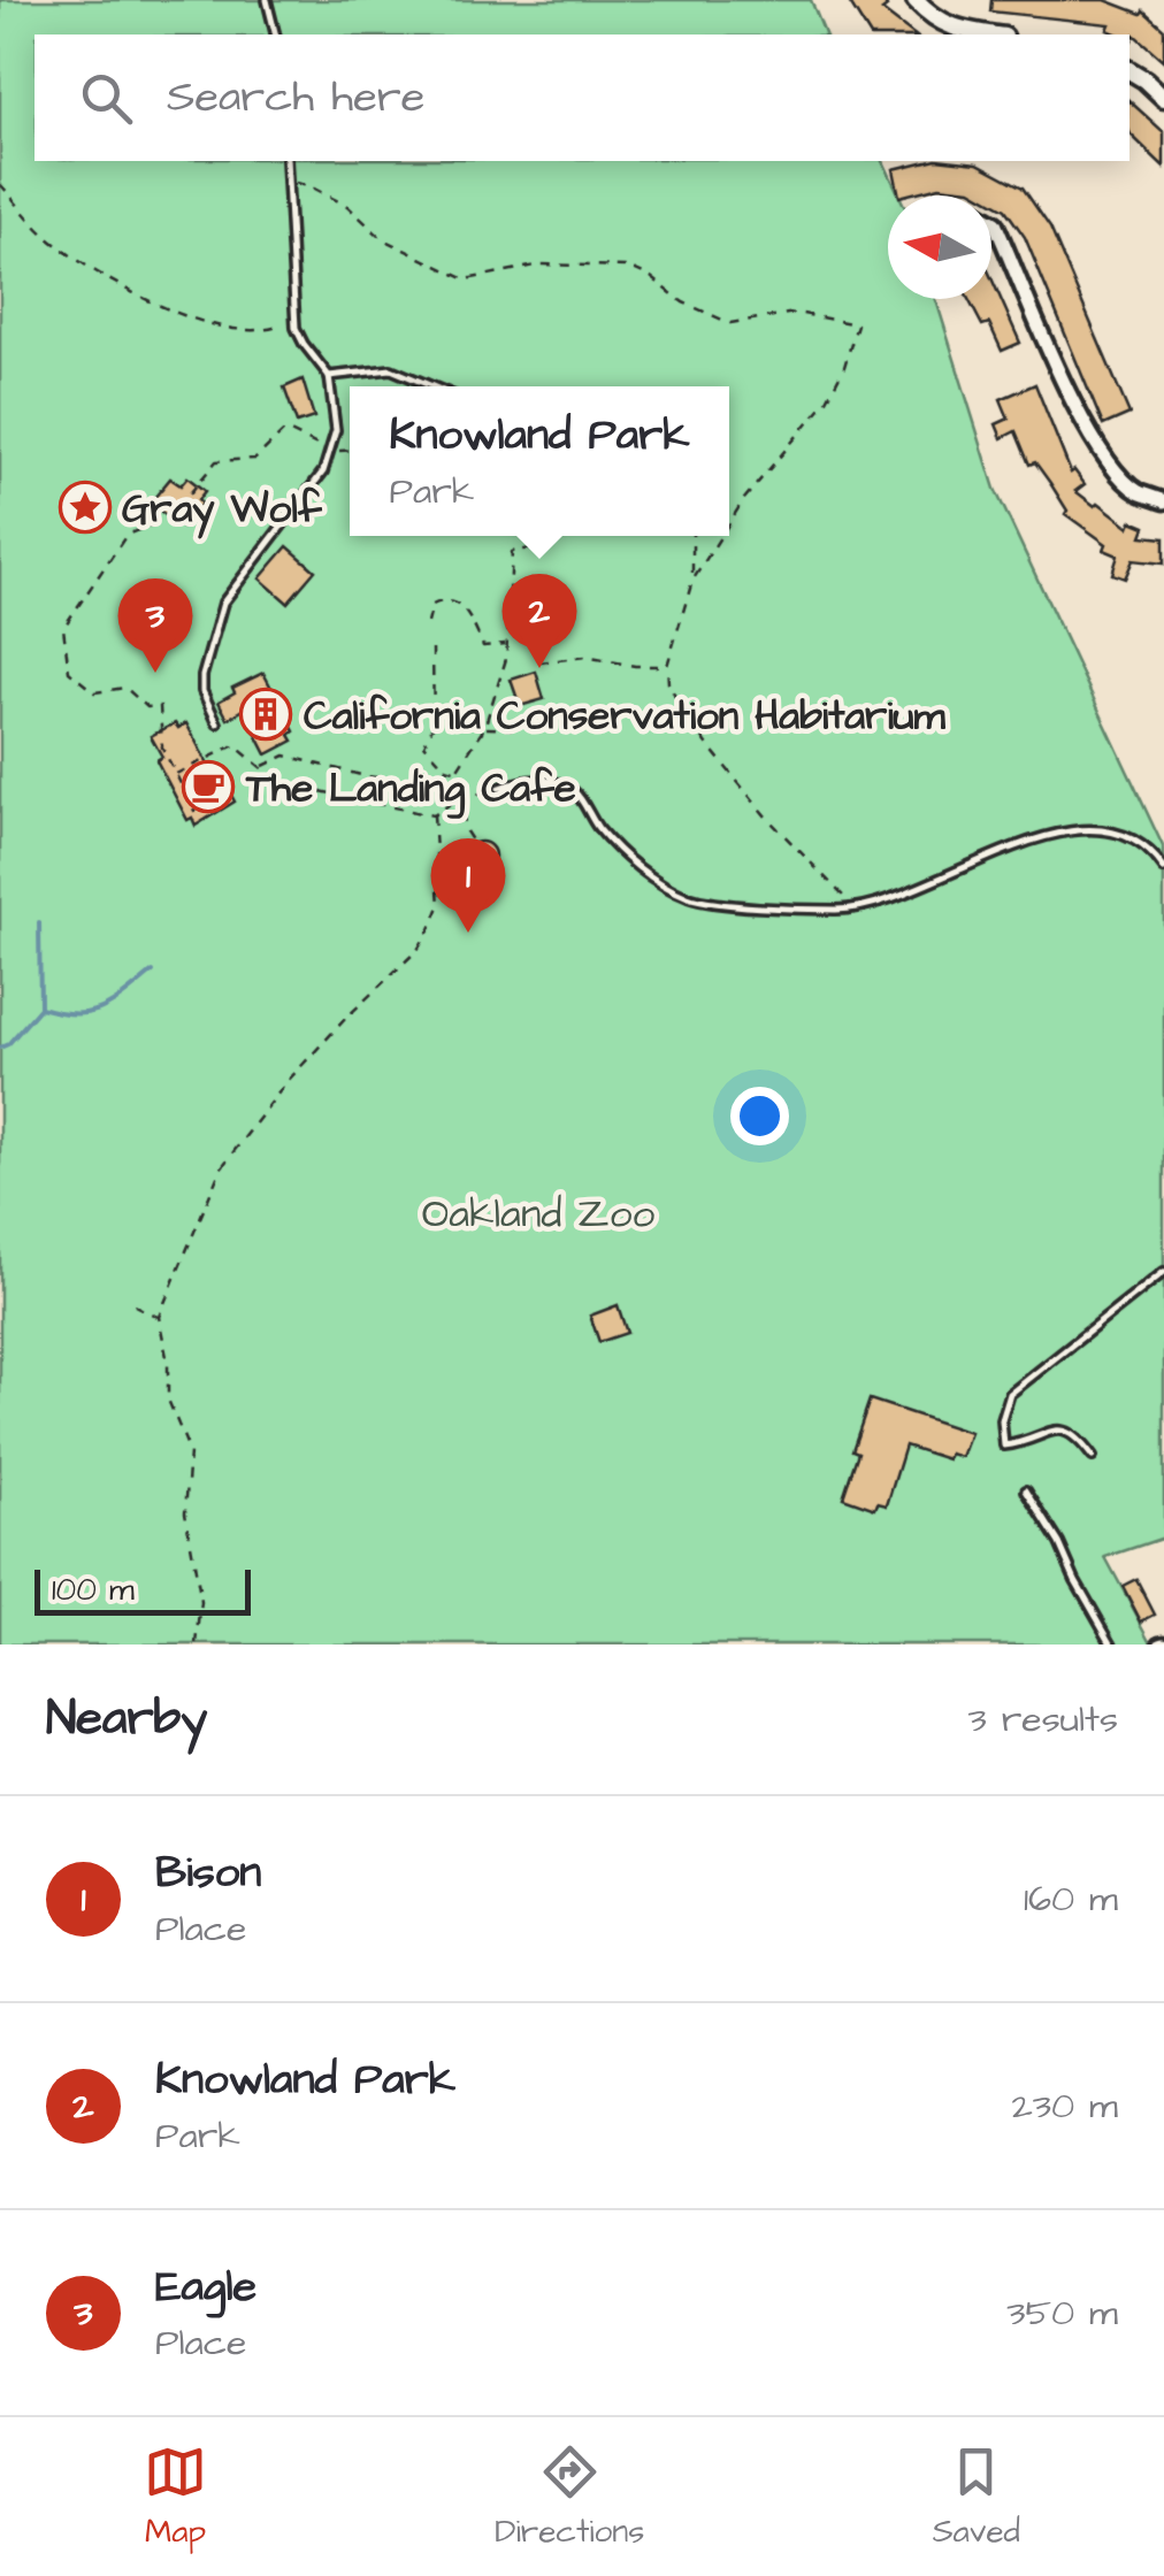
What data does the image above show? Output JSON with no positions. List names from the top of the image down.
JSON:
{
  "parks": ["Oakland Zoo"],
  "places": {
    "place": ["Gray Wolf"],
    "building": ["California Conservation Habitarium"],
    "cafe": ["The Landing Cafe"]
  },
  "scale_bar": "100 m",
  "north": "left",
  "page": {
    "search": "Search here",
    "popup": ["Knowland Park", "Park"],
    "pins": ["2", "3", "1"],
    "scale": "100 m",
    "heading": ["Nearby", "3 results"],
    "list": [
      {
        "mark": "1",
        "name": "Bison",
        "note": "Place",
        "value": "160 m"
      },
      {
        "mark": "2",
        "name": "Knowland Park",
        "note": "Park",
        "value": "230 m"
      },
      {
        "mark": "3",
        "name": "Eagle",
        "note": "Place",
        "value": "350 m"
      }
    ],
    "nav": ["Map", "Directions", "Saved"]
  }
}
